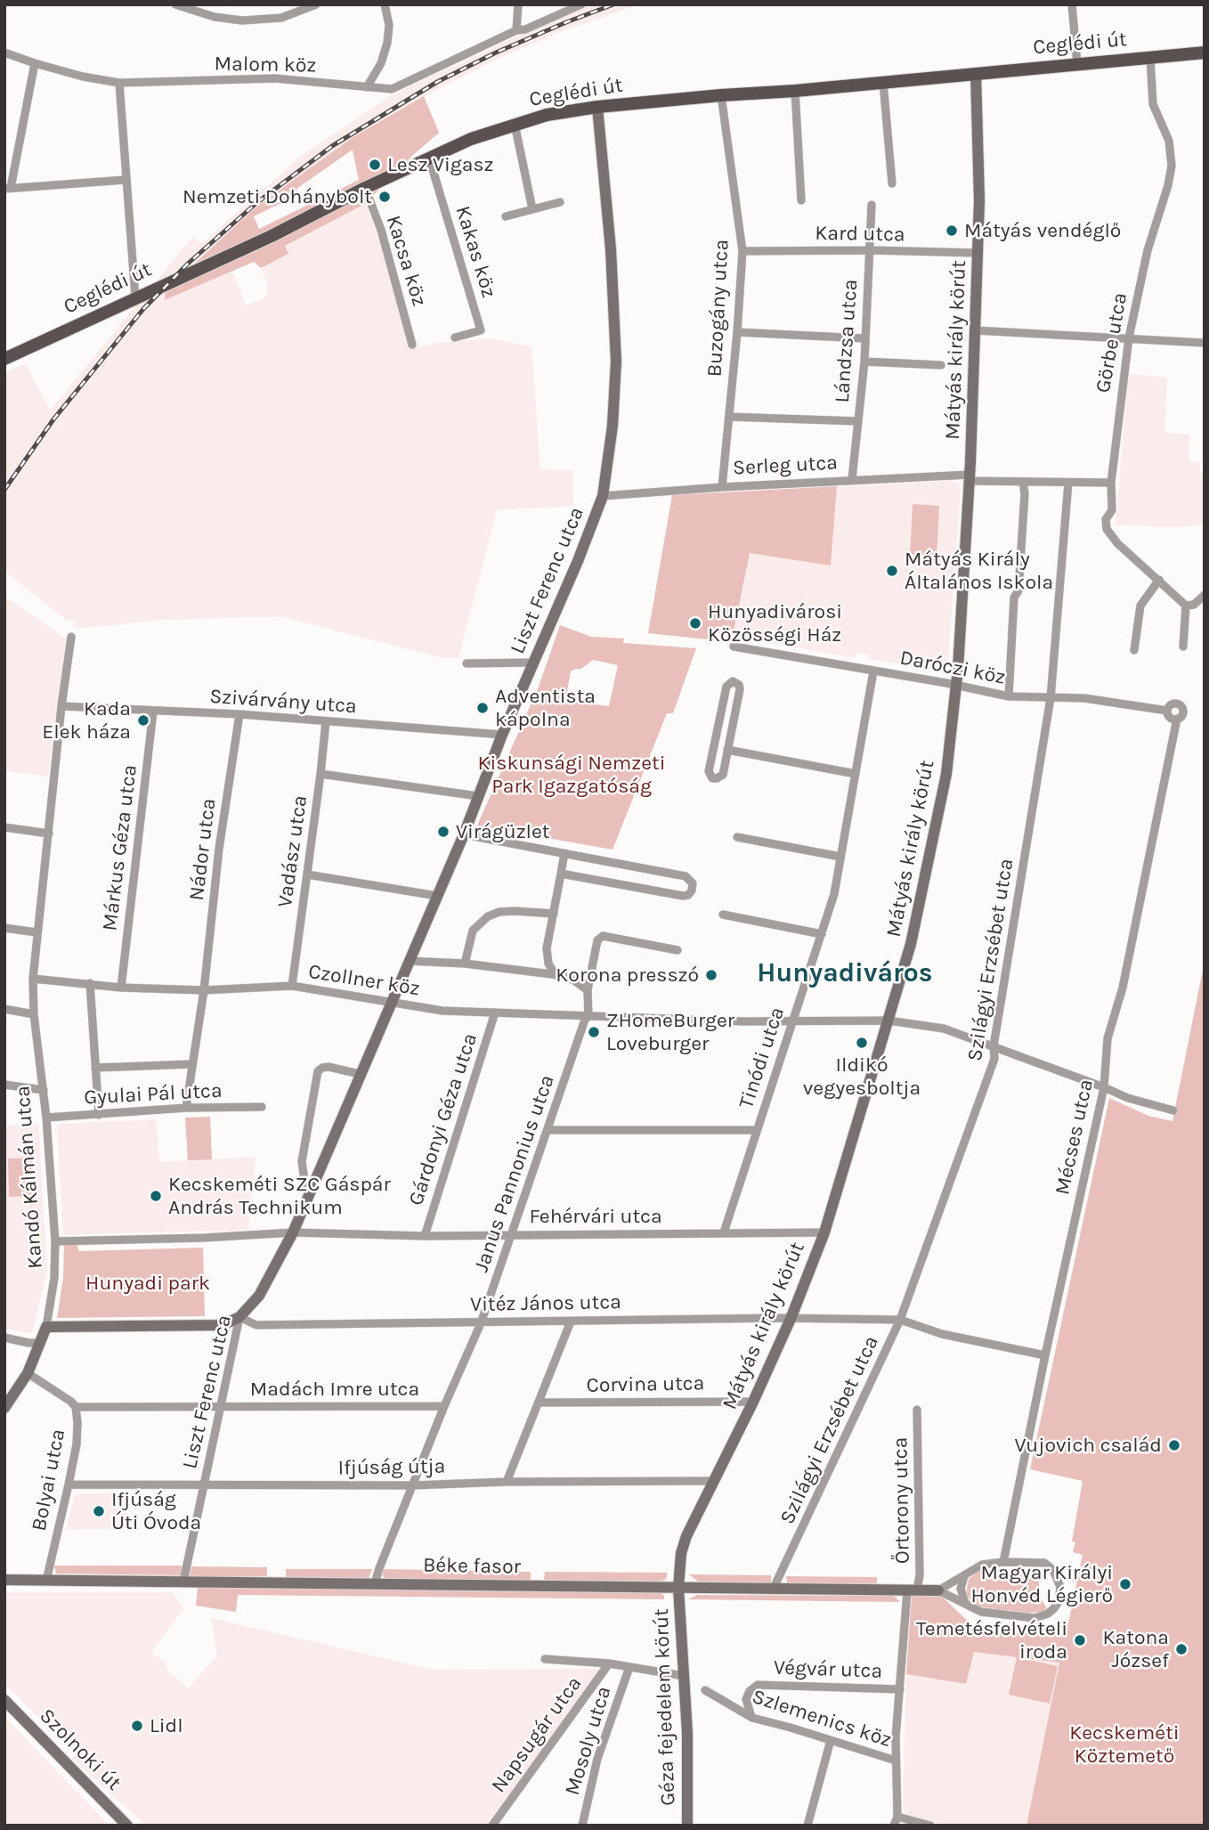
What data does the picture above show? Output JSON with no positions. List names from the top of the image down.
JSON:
{
  "streets": {
    "main road": ["Ceglédi út"],
    "street": [
      "Malom köz",
      "Kard utca",
      "Kakas köz",
      "Kacsa köz",
      "Buzogány utca",
      "Lándzsa utca",
      "Görbe utca",
      "Mátyás király körút",
      "Serleg utca",
      "Liszt Ferenc utca",
      "Daróczi köz",
      "Szivárvány utca",
      "Márkus Géza utca",
      "Nádor utca",
      "Vadász utca",
      "Szilágyi Erzsébet utca",
      "Czollner köz",
      "Tinódi utca",
      "Gyulai Pál utca",
      "Gárdonyi Géza utca",
      "Mécses utca",
      "Janus Pannonius utca",
      "Kandó Kálmán utca",
      "Fehérvári utca",
      "Vitéz János utca",
      "Corvina utca",
      "Madách Imre utca",
      "Ifjúság útja",
      "Bolyai utca",
      "Őrtorony utca",
      "Béke fasor",
      "Végvár utca",
      "Géza fejedelem körút",
      "Szlemenics köz",
      "Napsugár utca",
      "Mosoly utca",
      "Szolnoki út"
    ]
  },
  "crossings": [
    ["Ceglédi út", "Kakas köz"],
    ["Ceglédi út", "Kacsa köz"],
    ["Ceglédi út", "Buzogány utca"],
    ["Ceglédi út", "Görbe utca"],
    ["Ceglédi út", "Mátyás király körút"],
    ["Ceglédi út", "Liszt Ferenc utca"],
    ["Kard utca", "Buzogány utca"],
    ["Kard utca", "Lándzsa utca"],
    ["Kard utca", "Mátyás király körút"],
    ["Buzogány utca", "Serleg utca"],
    ["Lándzsa utca", "Serleg utca"],
    ["Görbe utca", "Serleg utca"],
    ["Mátyás király körút", "Serleg utca"],
    ["Mátyás király körút", "Daróczi köz"],
    ["Mátyás király körút", "Czollner köz"],
    ["Mátyás király körút", "Fehérvári utca"],
    ["Mátyás király körút", "Vitéz János utca"],
    ["Mátyás király körút", "Corvina utca"],
    ["Mátyás király körút", "Ifjúság útja"],
    ["Mátyás király körút", "Béke fasor"],
    ["Mátyás király körút", "Géza fejedelem körút"],
    ["Serleg utca", "Liszt Ferenc utca"],
    ["Serleg utca", "Szilágyi Erzsébet utca"],
    ["Liszt Ferenc utca", "Szivárvány utca"],
    ["Liszt Ferenc utca", "Czollner köz"],
    ["Liszt Ferenc utca", "Fehérvári utca"],
    ["Liszt Ferenc utca", "Vitéz János utca"],
    ["Liszt Ferenc utca", "Madách Imre utca"],
    ["Liszt Ferenc utca", "Ifjúság útja"],
    ["Liszt Ferenc utca", "Béke fasor"],
    ["Daróczi köz", "Szilágyi Erzsébet utca"],
    ["Daróczi köz", "Tinódi utca"],
    ["Daróczi köz", "Mécses utca"],
    ["Szivárvány utca", "Márkus Géza utca"],
    ["Szivárvány utca", "Nádor utca"],
    ["Szivárvány utca", "Vadász utca"],
    ["Szivárvány utca", "Kandó Kálmán utca"],
    ["Márkus Géza utca", "Czollner köz"],
    ["Nádor utca", "Czollner köz"],
    ["Nádor utca", "Gyulai Pál utca"],
    ["Vadász utca", "Czollner köz"],
    ["Szilágyi Erzsébet utca", "Czollner köz"],
    ["Szilágyi Erzsébet utca", "Vitéz János utca"],
    ["Szilágyi Erzsébet utca", "Béke fasor"],
    ["Czollner köz", "Tinódi utca"],
    ["Czollner köz", "Gárdonyi Géza utca"],
    ["Czollner köz", "Mécses utca"],
    ["Czollner köz", "Janus Pannonius utca"],
    ["Czollner köz", "Kandó Kálmán utca"],
    ["Tinódi utca", "Fehérvári utca"],
    ["Gyulai Pál utca", "Kandó Kálmán utca"],
    ["Gárdonyi Géza utca", "Fehérvári utca"],
    ["Mécses utca", "Vitéz János utca"],
    ["Mécses utca", "Béke fasor"],
    ["Janus Pannonius utca", "Fehérvári utca"],
    ["Janus Pannonius utca", "Vitéz János utca"],
    ["Janus Pannonius utca", "Madách Imre utca"],
    ["Janus Pannonius utca", "Ifjúság útja"],
    ["Janus Pannonius utca", "Béke fasor"],
    ["Kandó Kálmán utca", "Fehérvári utca"],
    ["Kandó Kálmán utca", "Bolyai utca"],
    ["Madách Imre utca", "Bolyai utca"],
    ["Ifjúság útja", "Bolyai utca"],
    ["Bolyai utca", "Béke fasor"],
    ["Őrtorony utca", "Béke fasor"],
    ["Őrtorony utca", "Végvár utca"],
    ["Béke fasor", "Végvár utca"],
    ["Béke fasor", "Géza fejedelem körút"],
    ["Végvár utca", "Szlemenics köz"]
  ],
  "districts": ["Hunyadiváros"],
  "parks": ["Kiskunsági Nemzeti Park Igazgatóság", "Hunyadi park", "Kecskeméti Köztemető"],
  "places": [
    "Lesz Vigasz",
    "Nemzeti Dohánybolt",
    "Mátyás vendéglő",
    "Mátyás Király Általános Iskola",
    "Hunyadivárosi Közösségi Ház",
    "Adventista kápolna",
    "Kada Elek háza",
    "Virágüzlet",
    "Korona presszó",
    "ZHomeBurger Loveburger",
    "Ildikó vegyesboltja",
    "Kecskeméti SZC Gáspár András Technikum",
    "Vujovich család",
    "Ifjúság Úti Óvoda",
    "Magyar Királyi Honvéd Légierő",
    "Temetésfelvételi iroda",
    "Katona József",
    "Lidl"
  ]
}
